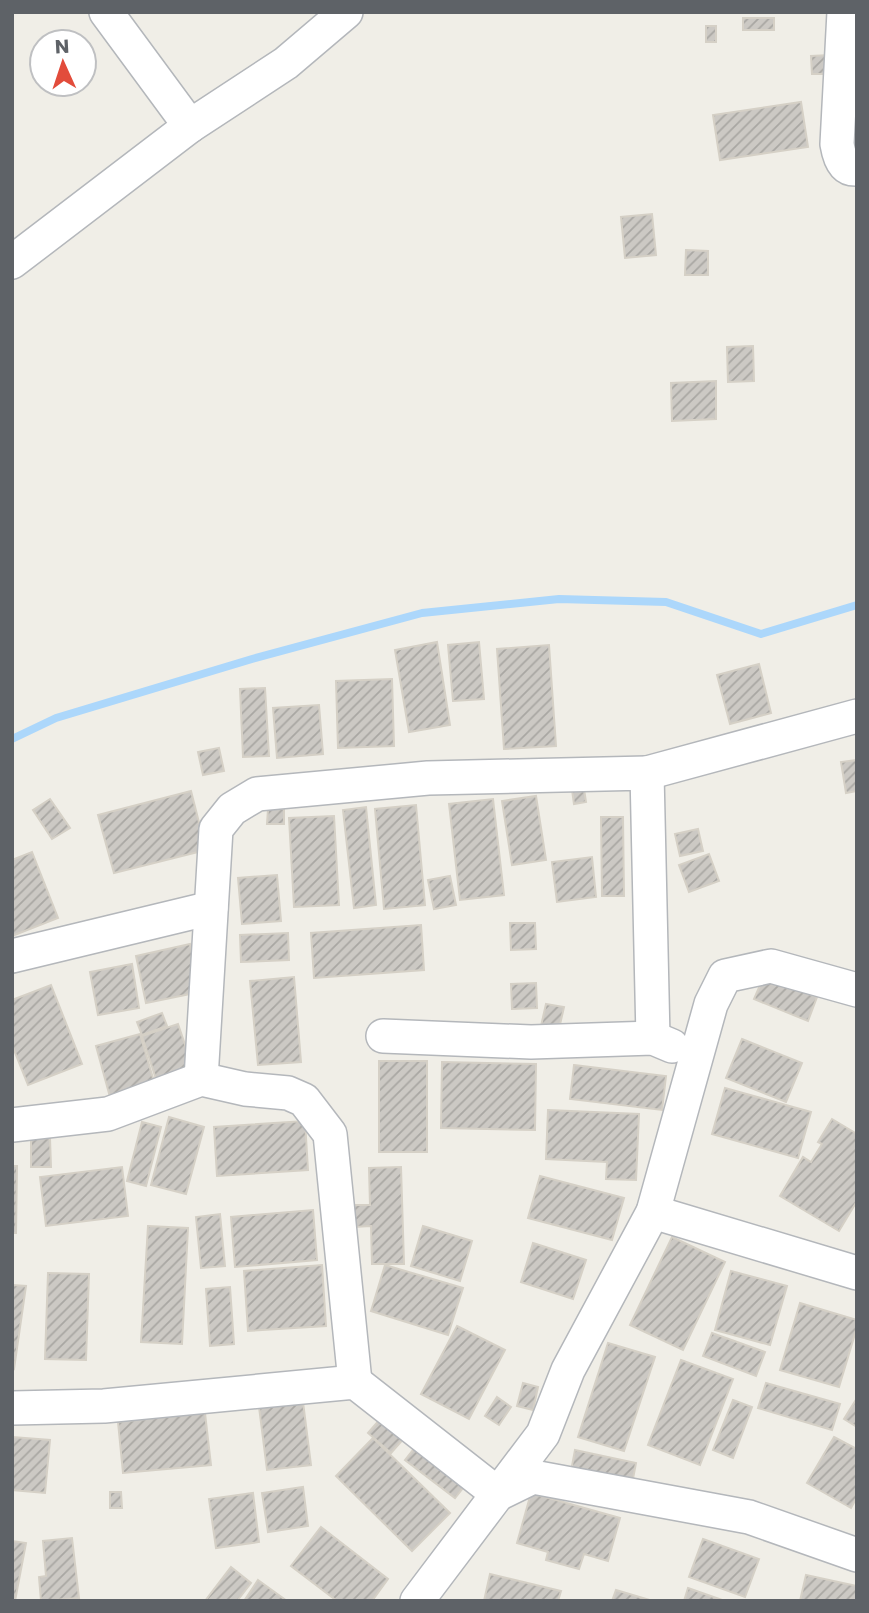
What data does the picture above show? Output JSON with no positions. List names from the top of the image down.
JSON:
{
  "north": "top"
}
